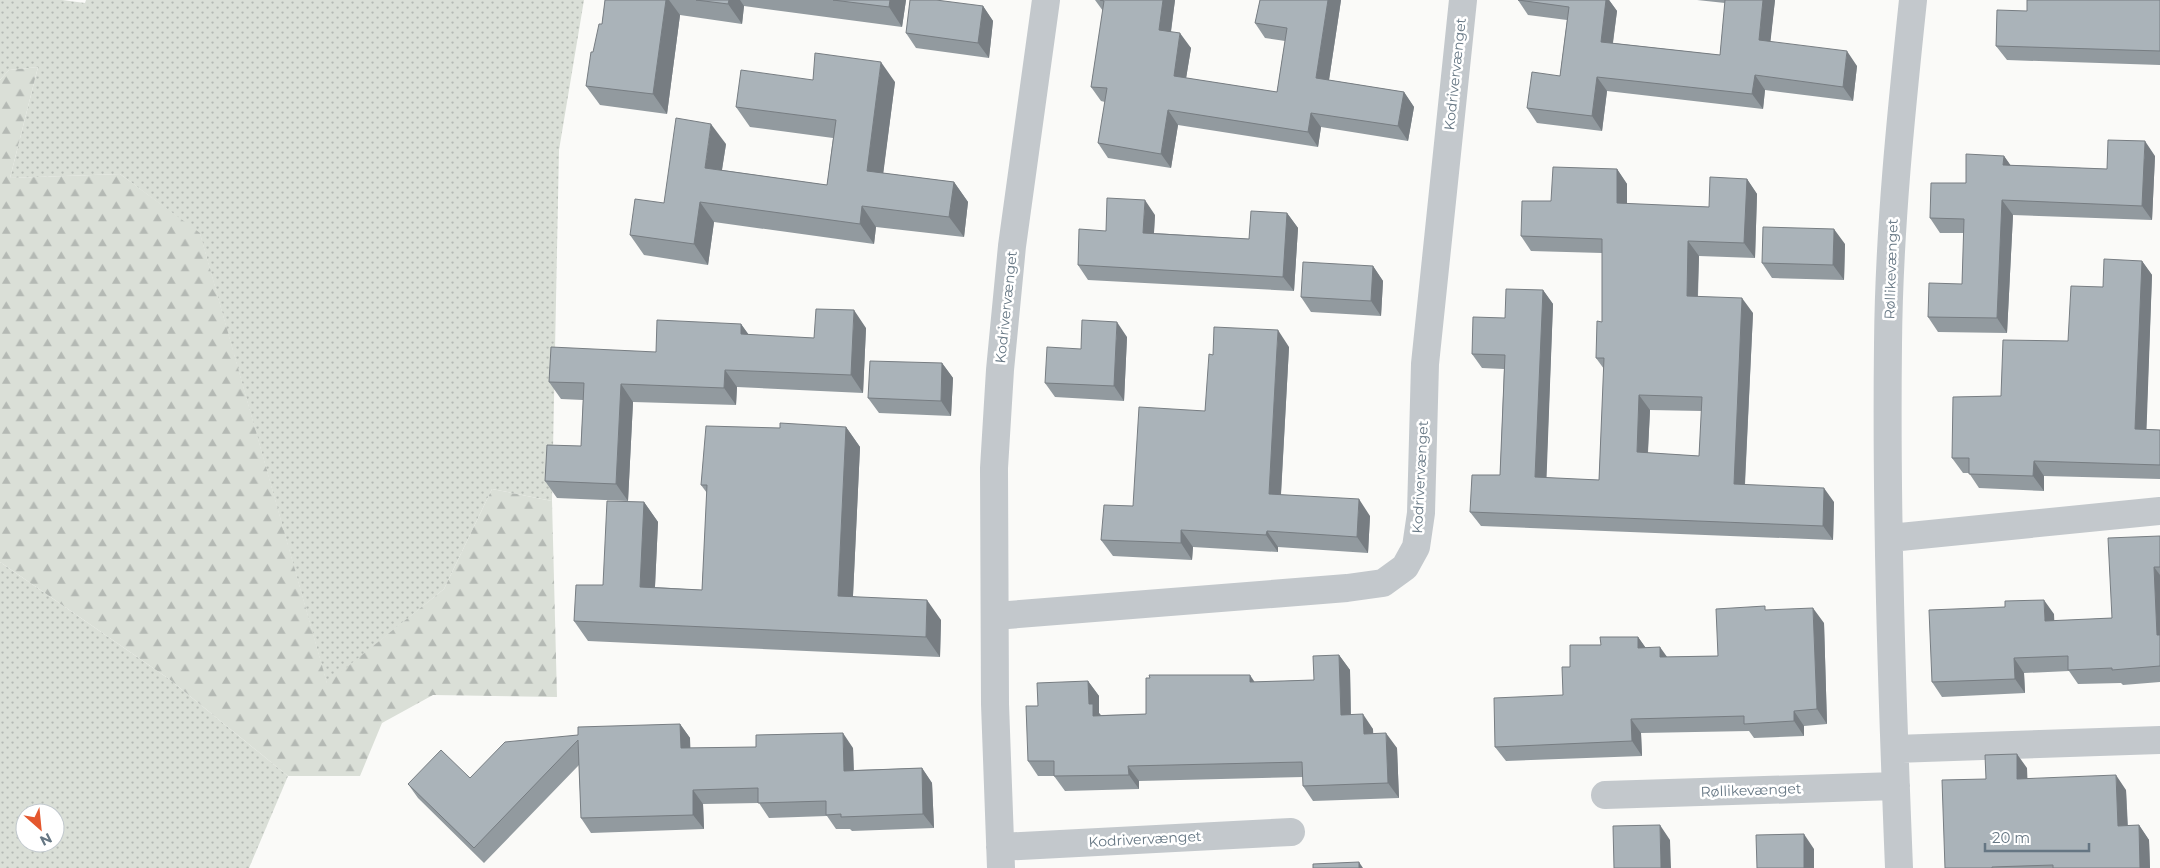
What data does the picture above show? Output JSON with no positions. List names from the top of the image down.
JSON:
{
  "streets": {
    "street": ["Kodrivervænget", "Røllikevænget"]
  },
  "scale_bar": "20 m",
  "north": "bottom right"
}
